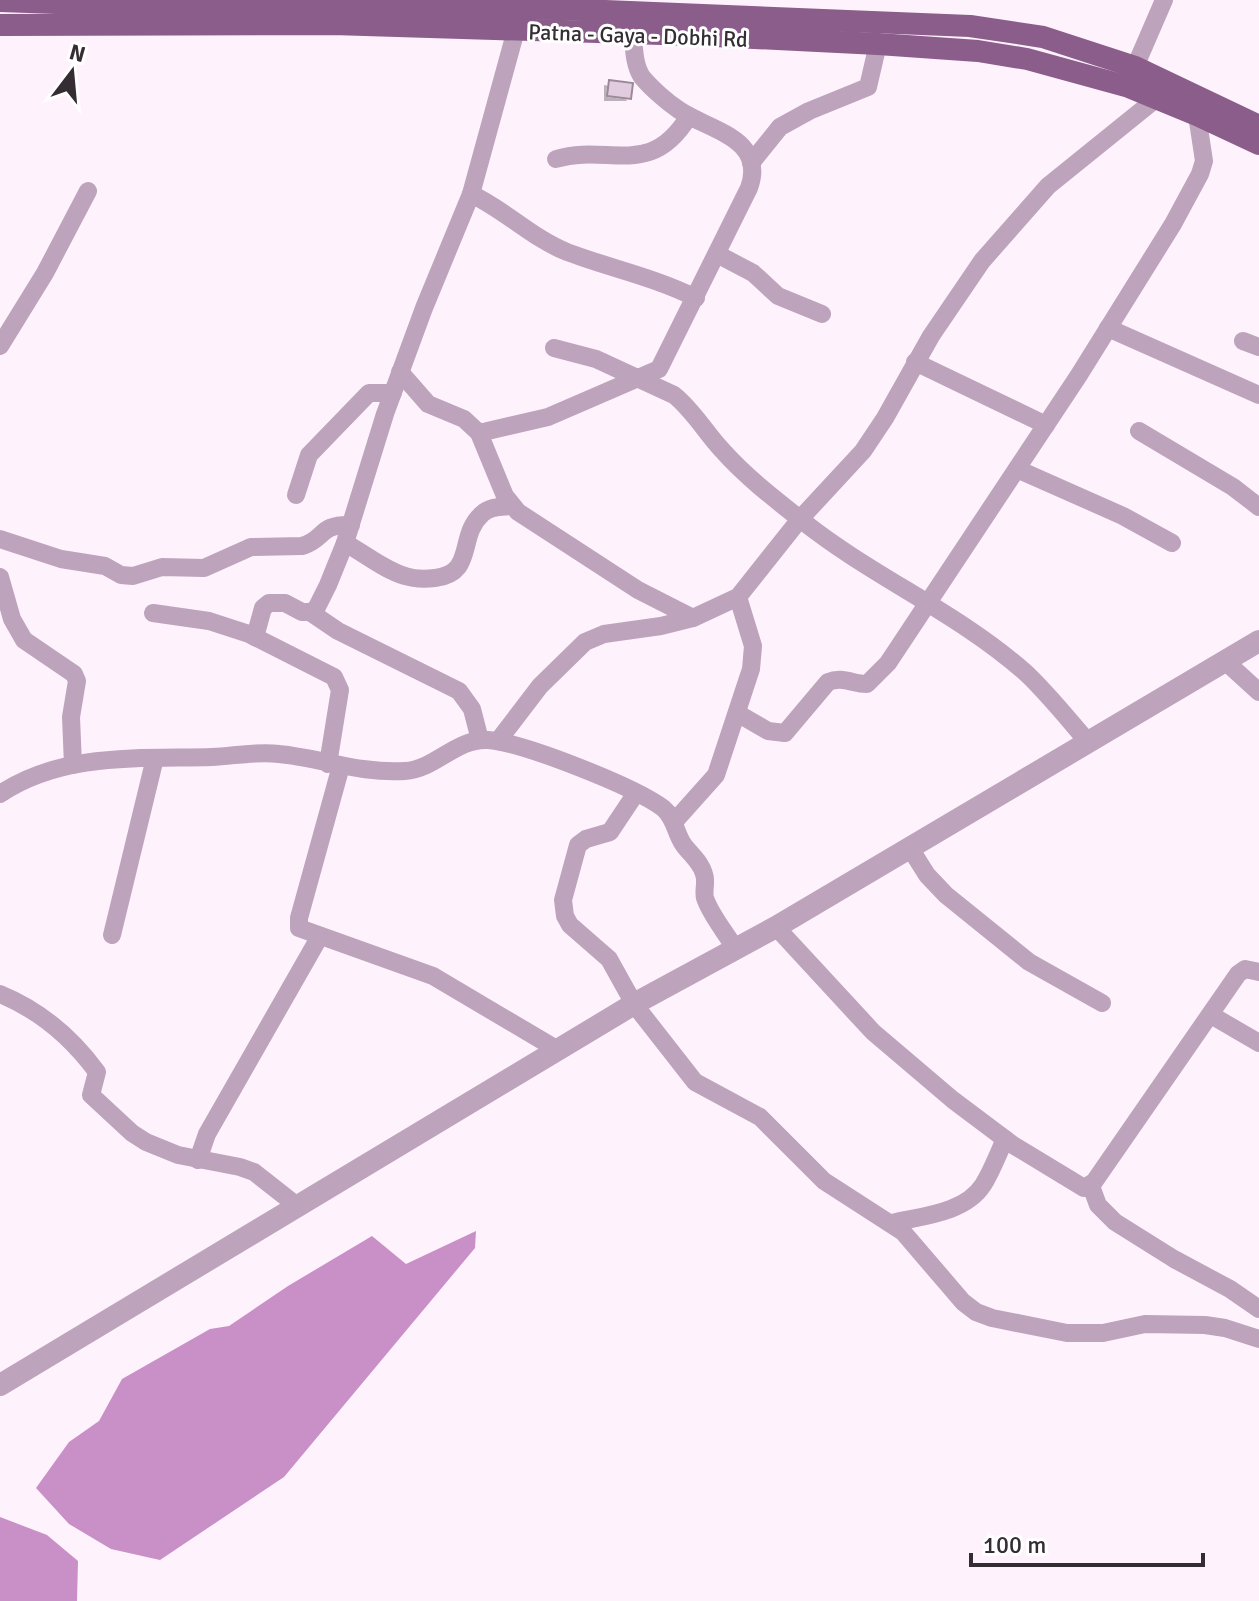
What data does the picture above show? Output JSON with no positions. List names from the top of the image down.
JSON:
{
  "streets": {
    "main road": ["Patna - Gaya - Dobhi Rd"]
  },
  "scale_bar": "100 m",
  "north": "top"
}
